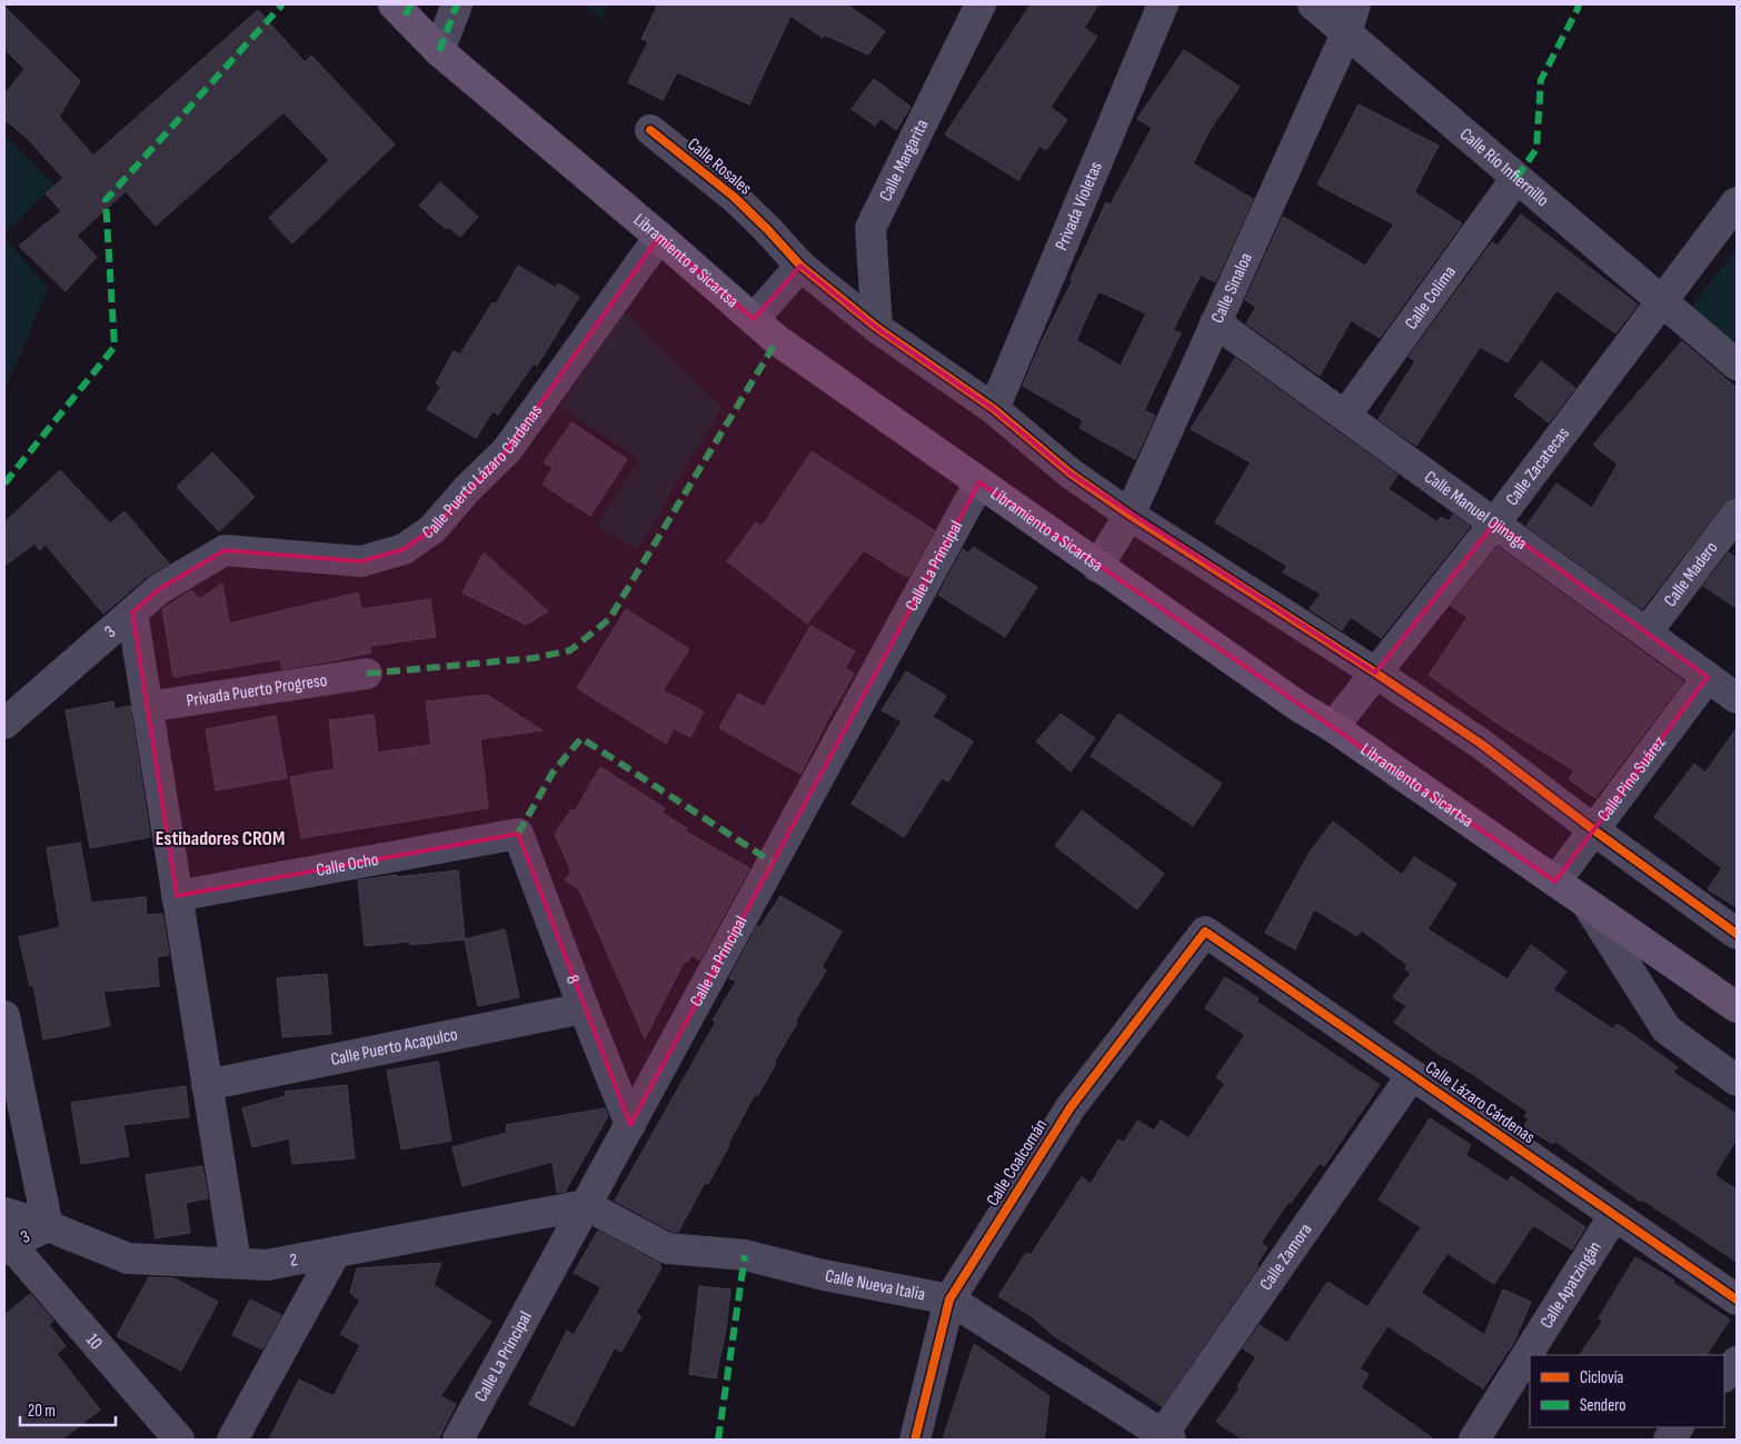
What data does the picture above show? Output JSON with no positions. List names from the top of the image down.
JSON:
{
  "streets": {
    "main road": ["Libramiento a Sicartsa"],
    "street": [
      "Calle Margarita",
      "Calle Rosales",
      "Calle Río Infiernillo",
      "Privada Violetas",
      "Calle Sinaloa",
      "Calle Colima",
      "Calle Zacatecas",
      "Calle Puerto Lázaro Cárdenas",
      "Calle Manuel Ojinaga",
      "Calle La Principal",
      "Calle Madero",
      "3",
      "Privada Puerto Progreso",
      "Calle Pino Suárez",
      "Calle Ocho",
      "8",
      "Calle Puerto Acapulco",
      "Calle Lázaro Cárdenas",
      "Calle Coalcomán",
      "Calle Zamora",
      "2",
      "Calle Nueva Italia",
      "Calle Apatzingán",
      "10"
    ]
  },
  "crossings": [
    ["Calle Margarita", "Calle Rosales"],
    ["Calle Rosales", "Privada Violetas"],
    ["Calle Rosales", "Calle Sinaloa"],
    ["Calle Rosales", "Calle Zacatecas"],
    ["Calle Rosales", "Calle Pino Suárez"],
    ["Calle Río Infiernillo", "Calle Sinaloa"],
    ["Calle Río Infiernillo", "Calle Colima"],
    ["Calle Río Infiernillo", "Calle Zacatecas"],
    ["Libramiento a Sicartsa", "Calle Sinaloa"],
    ["Libramiento a Sicartsa", "Calle Zacatecas"],
    ["Libramiento a Sicartsa", "Calle Puerto Lázaro Cárdenas"],
    ["Libramiento a Sicartsa", "Calle La Principal"],
    ["Libramiento a Sicartsa", "Calle Pino Suárez"],
    ["Calle Sinaloa", "Calle Manuel Ojinaga"],
    ["Calle Colima", "Calle Manuel Ojinaga"],
    ["Calle Zacatecas", "Calle Manuel Ojinaga"],
    ["Calle Puerto Lázaro Cárdenas", "3"],
    ["Calle Manuel Ojinaga", "Calle Madero"],
    ["Calle Manuel Ojinaga", "Calle Pino Suárez"],
    ["Calle La Principal", "8"],
    ["Calle La Principal", "2"],
    ["Calle La Principal", "Calle Nueva Italia"],
    ["3", "2"],
    ["3", "10"],
    ["Calle Ocho", "8"],
    ["8", "Calle Puerto Acapulco"],
    ["Calle Lázaro Cárdenas", "Calle Coalcomán"],
    ["Calle Lázaro Cárdenas", "Calle Zamora"],
    ["Calle Lázaro Cárdenas", "Calle Apatzingán"],
    ["Calle Coalcomán", "Calle Nueva Italia"],
    ["Calle Zamora", "Calle Nueva Italia"],
    ["2", "Calle Nueva Italia"]
  ],
  "districts": ["Estibadores CROM"],
  "legend": ["Ciclovía", "Sendero"],
  "scale_bar": "20 m"
}
